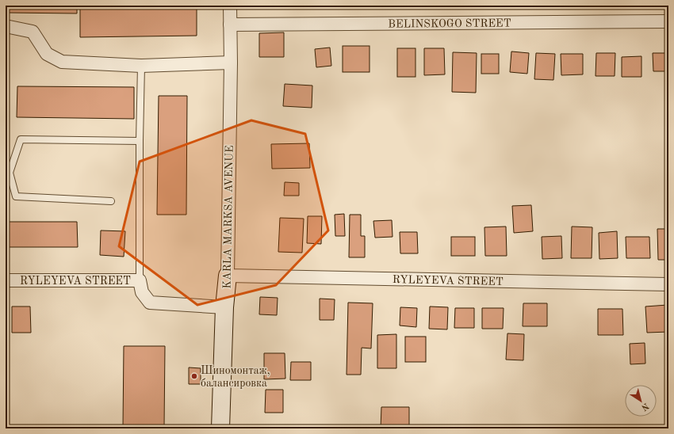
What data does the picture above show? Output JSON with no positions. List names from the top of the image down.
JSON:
{
  "streets": {
    "street": ["BELINSKOGO STREET", "KARLA MARKSA AVENUE", "RYLEYEVA STREET"]
  },
  "crossings": [
    ["BELINSKOGO STREET", "KARLA MARKSA AVENUE"],
    ["KARLA MARKSA AVENUE", "RYLEYEVA STREET"]
  ],
  "places": ["Шиномонтаж, балансировка"],
  "north": "bottom right"
}
